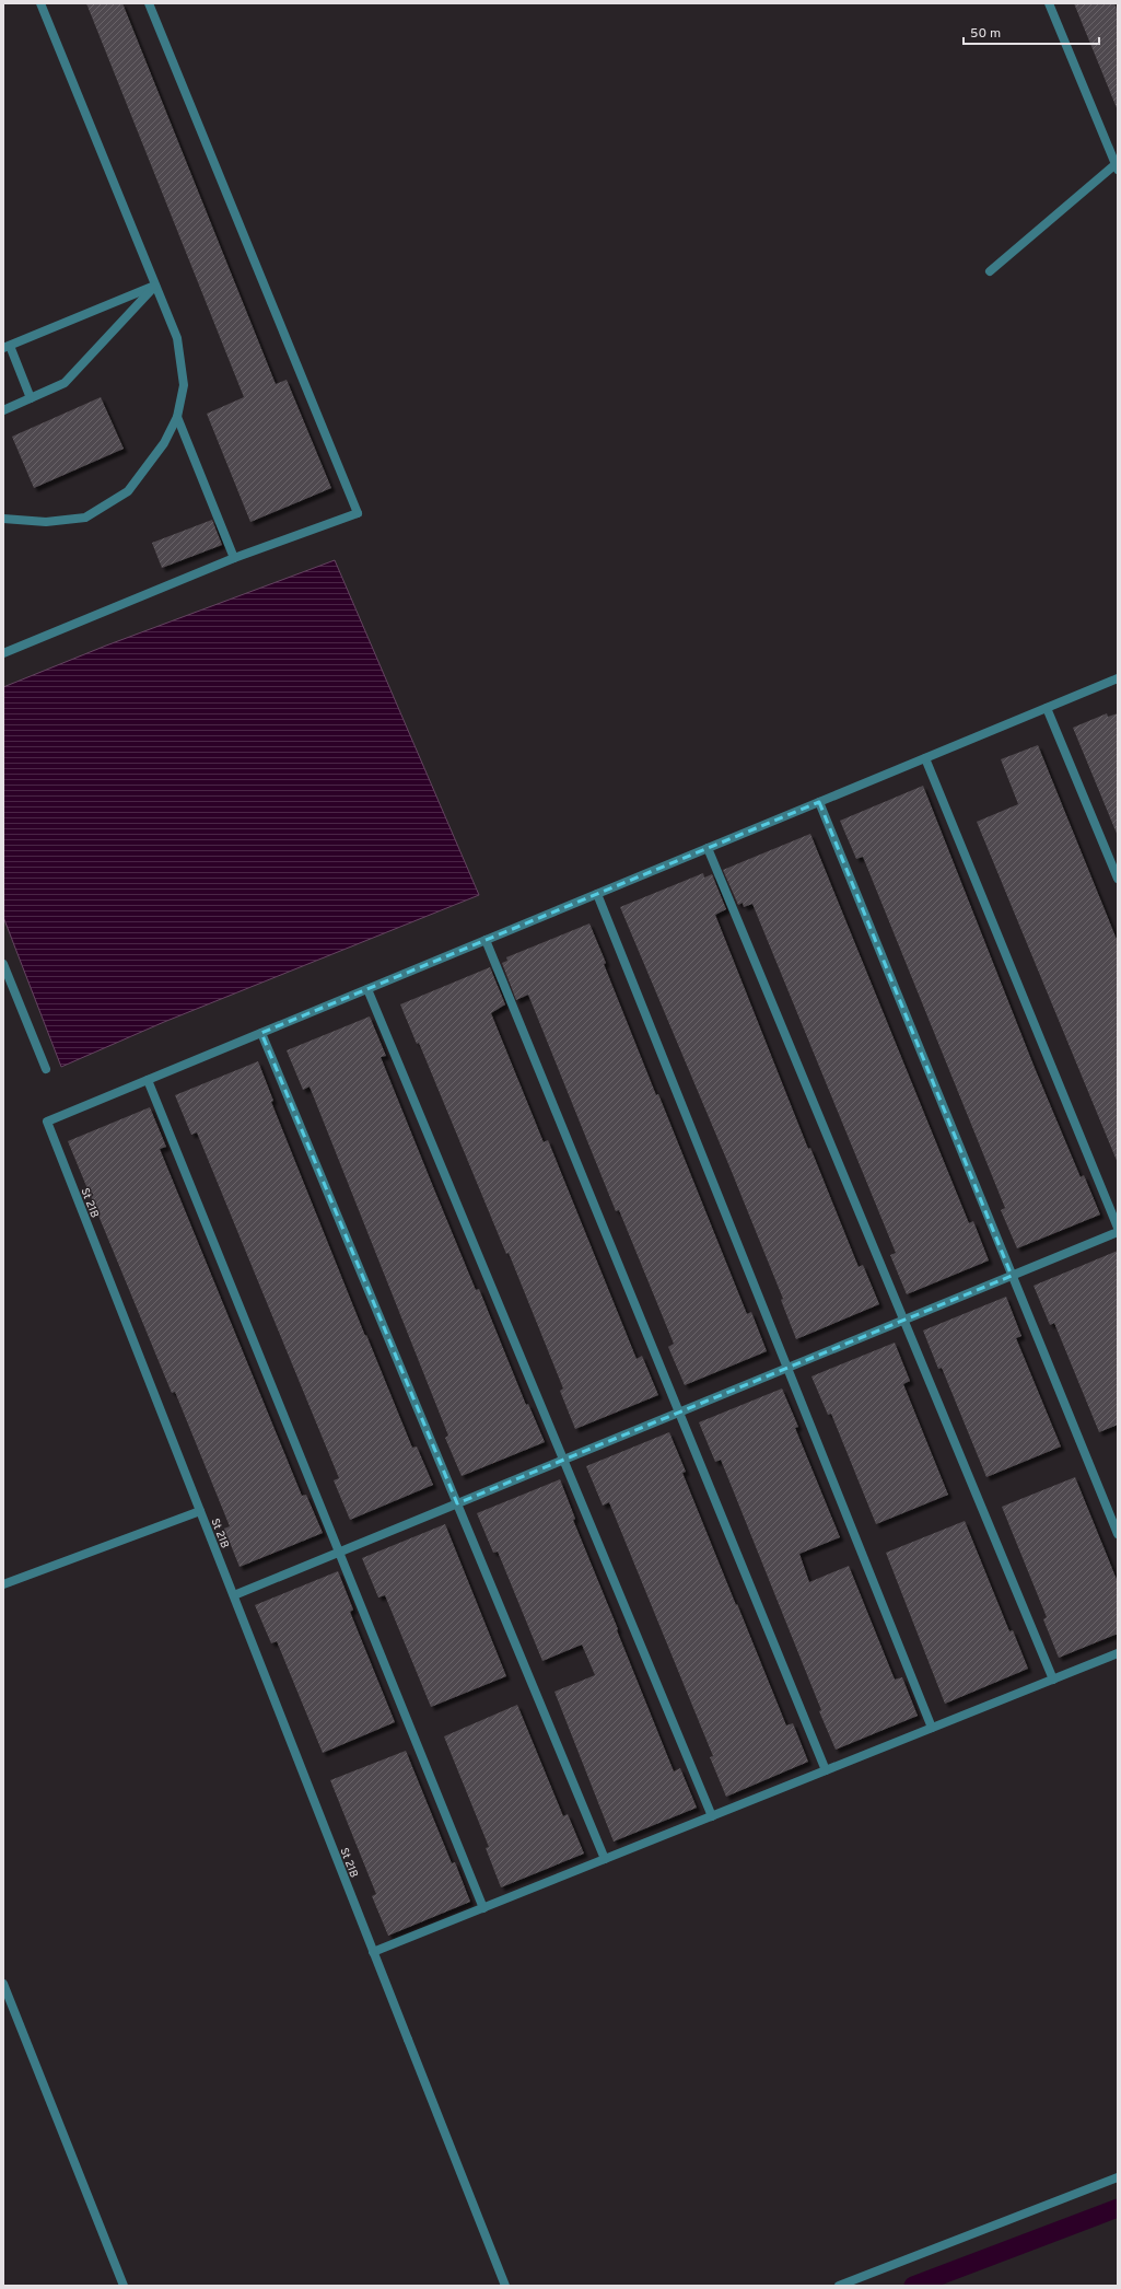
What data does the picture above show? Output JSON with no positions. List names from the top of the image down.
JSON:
{
  "streets": {
    "street": ["St 21B"]
  },
  "scale_bar": "50 m"
}
